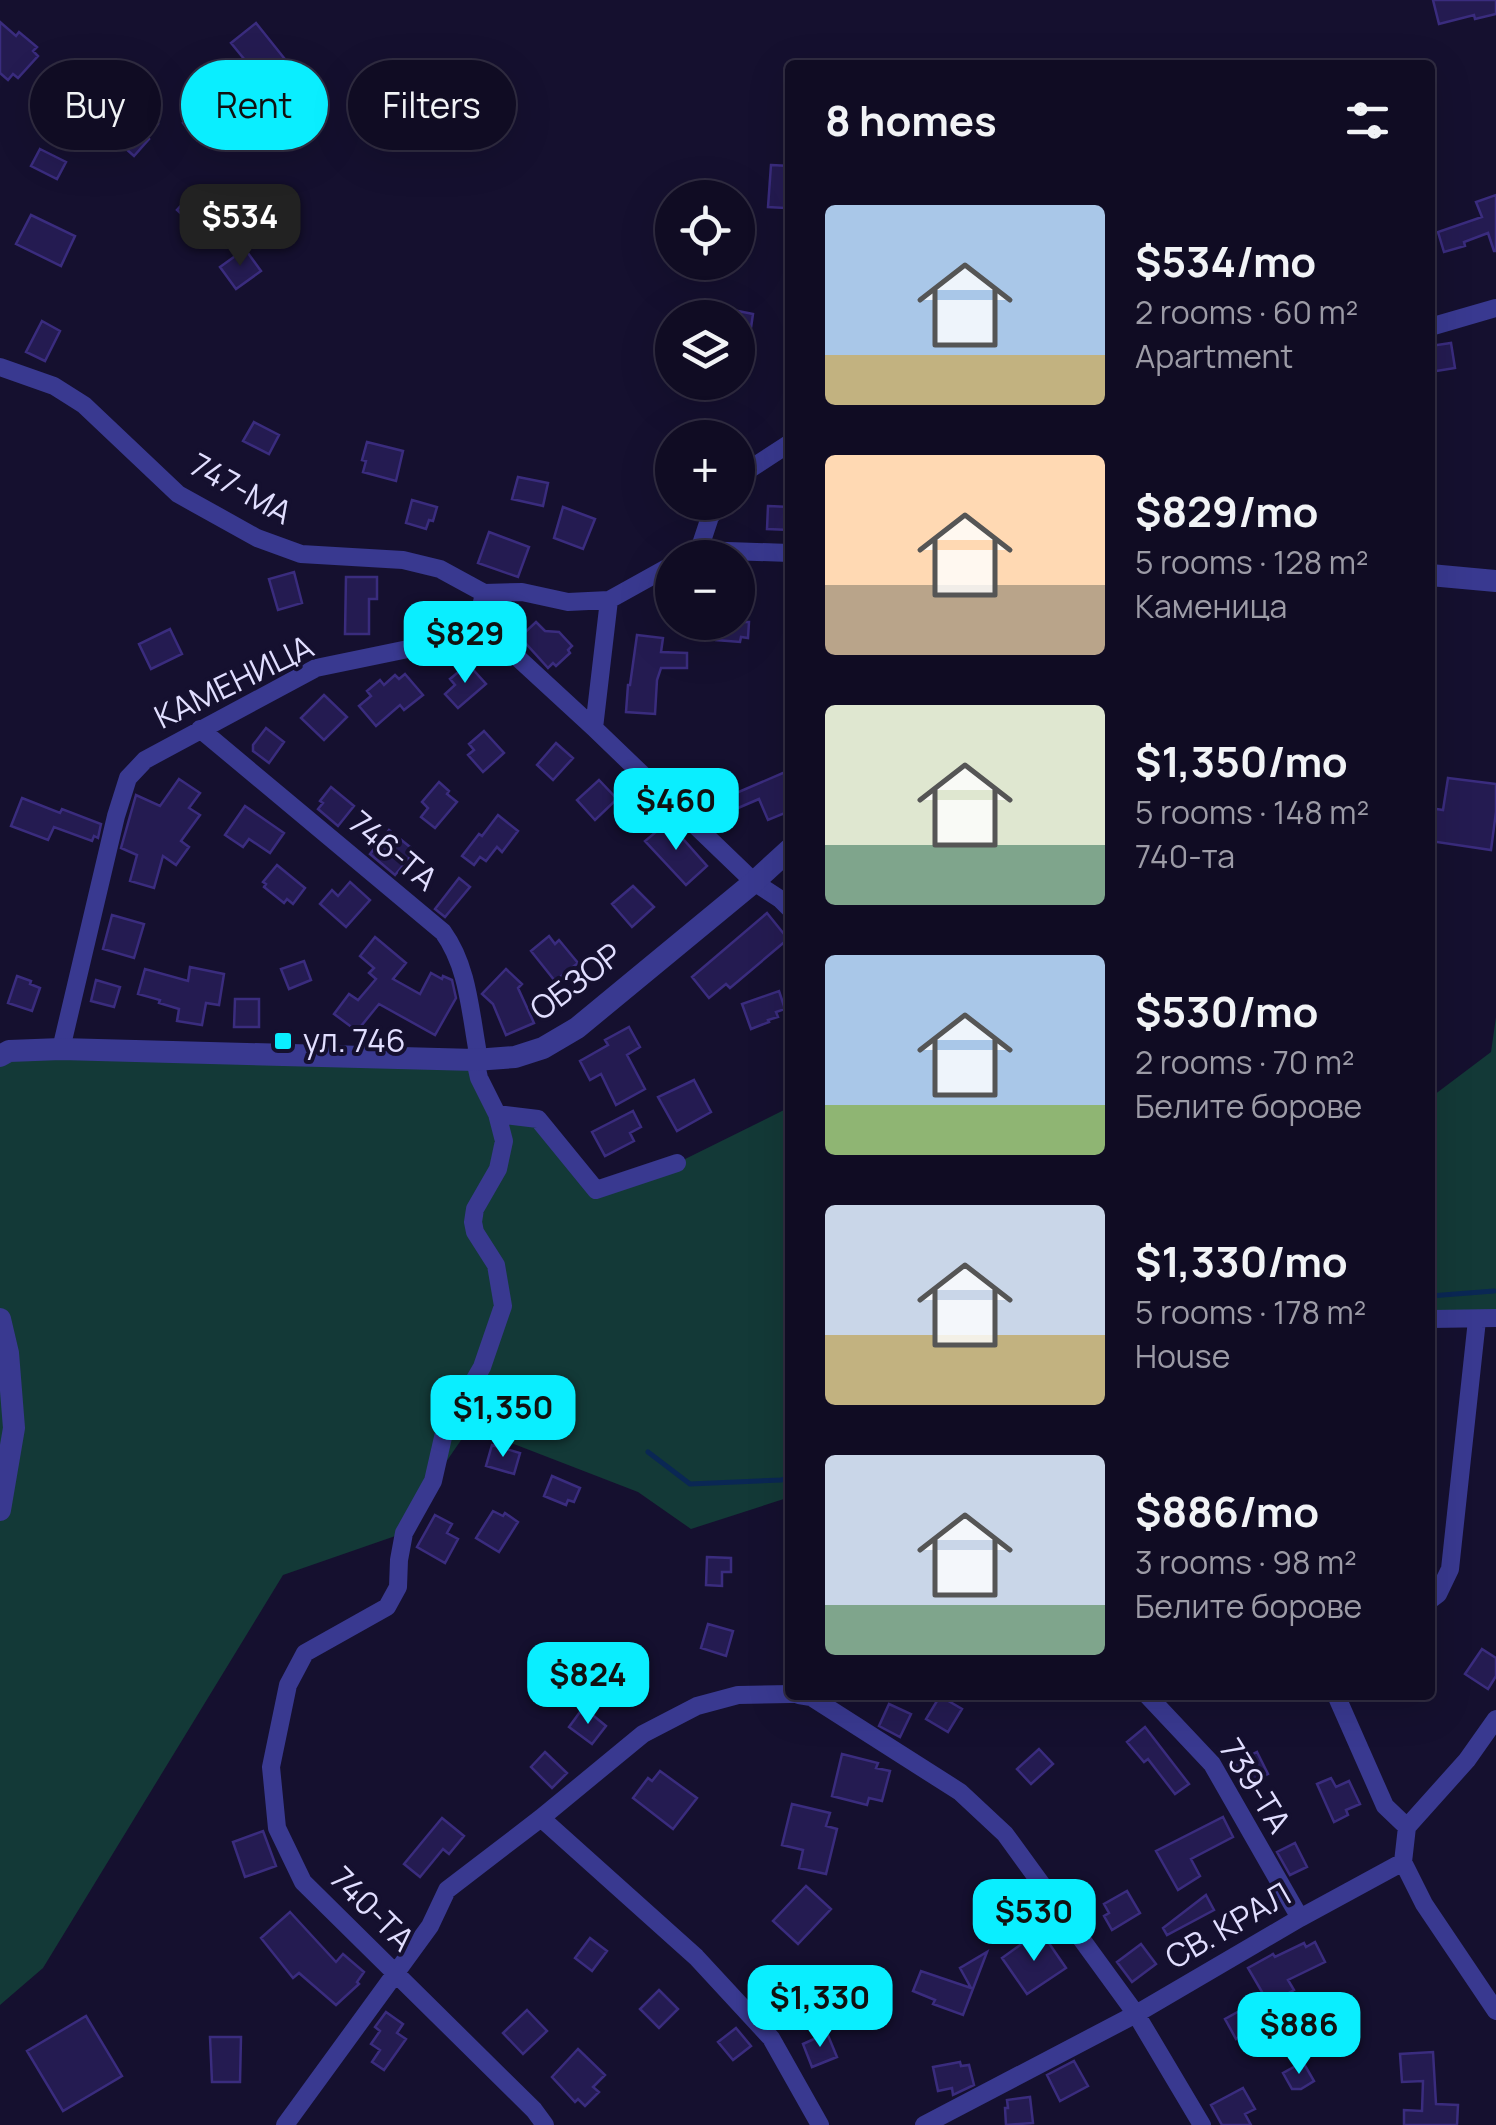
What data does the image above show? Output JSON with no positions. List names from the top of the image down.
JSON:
{
  "streets": {
    "street": [
      "747-МА",
      "КАМЕНИЦА",
      "746-ТА",
      "ОБЗОР",
      "739-ТА",
      "740-ТА",
      "СВ. КРАЛ"
    ]
  },
  "crossings": [
    ["КАМЕНИЦА", "746-ТА"],
    ["КАМЕНИЦА", "ОБЗОР"],
    ["746-ТА", "ОБЗОР"],
    ["746-ТА", "740-ТА"],
    ["ОБЗОР", "740-ТА"],
    ["739-ТА", "СВ. КРАЛ"]
  ],
  "places": {
    "transit": ["ул. 746"]
  },
  "page": {
    "chip": ["Buy", "Rent", "Filters"],
    "heading": "8 homes",
    "map_buttons": ["+", "−"],
    "list": [
      {
        "name": "$534/mo",
        "note": "2 rooms · 60 m² · Apartment"
      },
      {
        "name": "$829/mo",
        "note": "5 rooms · 128 m² · Каменица"
      },
      {
        "name": "$1,350/mo",
        "note": "5 rooms · 148 m² · 740-та"
      },
      {
        "name": "$530/mo",
        "note": "2 rooms · 70 m² · Белите борове"
      },
      {
        "name": "$1,330/mo",
        "note": "5 rooms · 178 m² · House"
      },
      {
        "name": "$886/mo",
        "note": "3 rooms · 98 m² · Белите борове"
      }
    ],
    "price": [
      "$534",
      "$829",
      "$460",
      "$1,350",
      "$824",
      "$530",
      "$1,330",
      "$886"
    ]
  }
}
